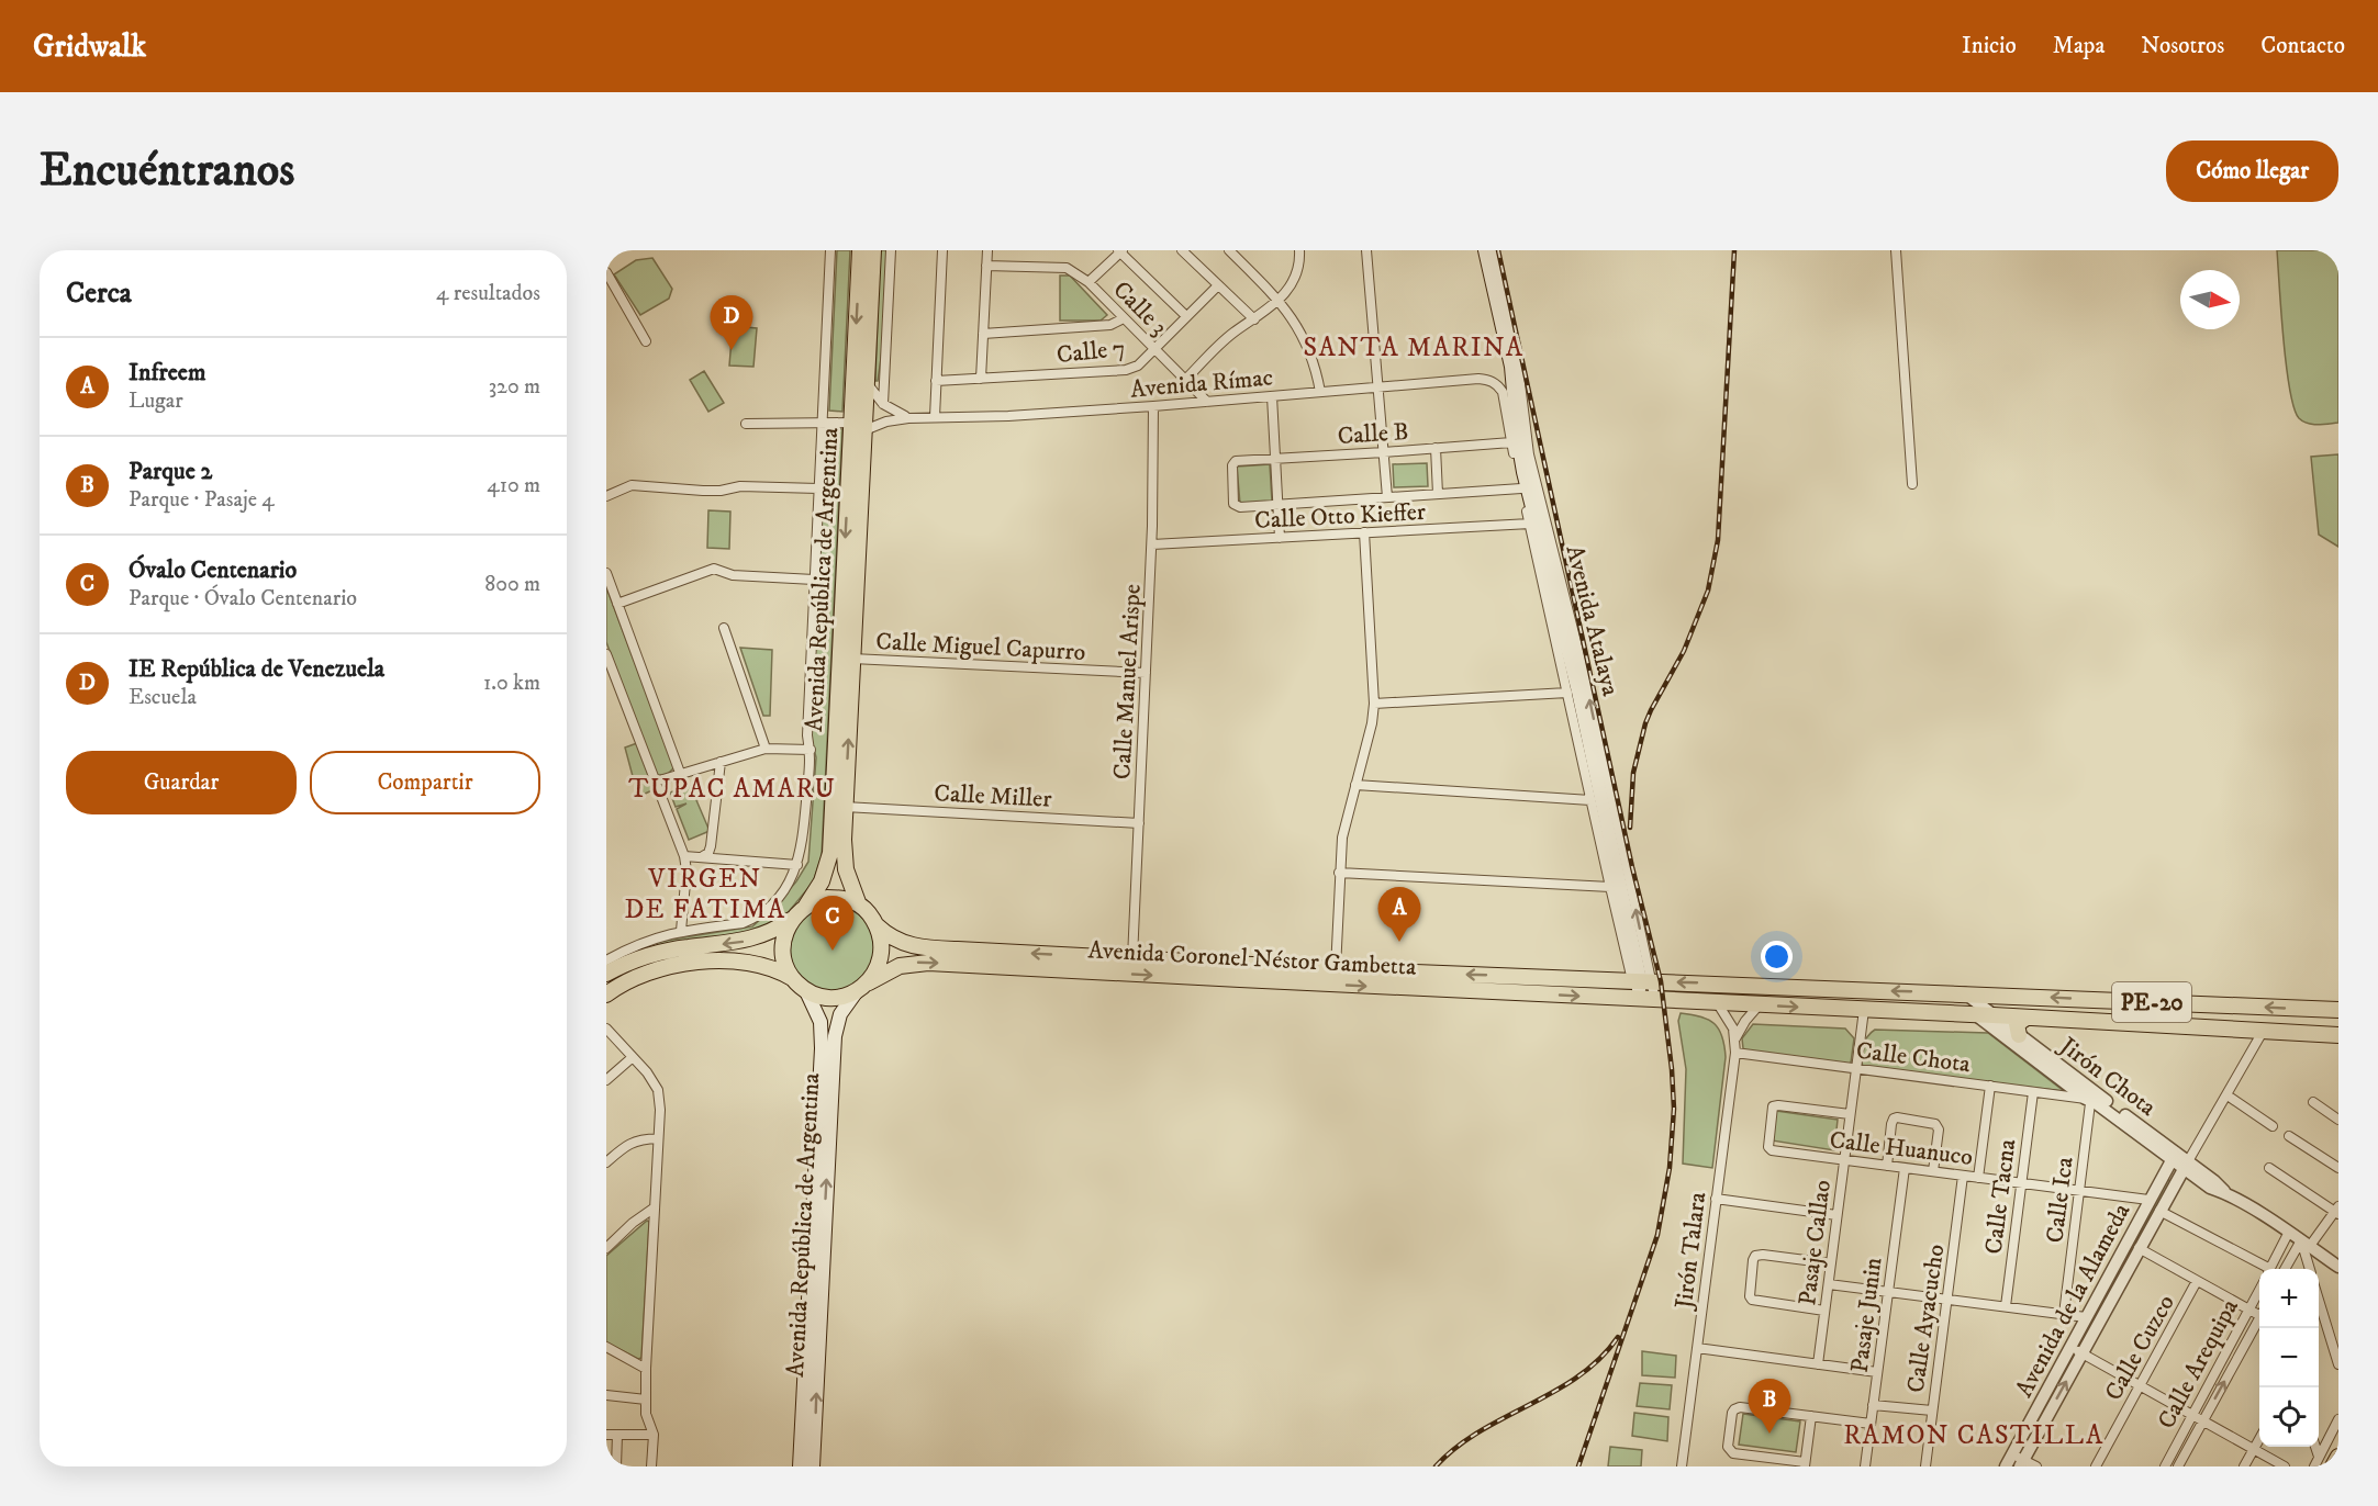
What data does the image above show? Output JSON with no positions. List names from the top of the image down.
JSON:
{
  "streets": {
    "main road": [
      "Avenida República de Argentina",
      "Avenida Atalaya",
      "Avenida Coronel Néstor Gambetta",
      "PE-20"
    ],
    "street": [
      "Calle 3",
      "Calle 7",
      "Avenida Rímac",
      "Calle B",
      "Calle Otto Kieffer",
      "Calle Miguel Capurro",
      "Calle Manuel Arispe",
      "Calle Miller",
      "Calle Chota",
      "Jirón Chota",
      "Calle Huanuco",
      "Calle Tacna",
      "Calle Ica",
      "Pasaje Callao",
      "Jirón Talara",
      "Avenida de la Alameda",
      "Pasaje Junin",
      "Calle Ayacucho",
      "Calle Cuzco",
      "Calle Arequipa"
    ]
  },
  "crossings": [
    ["Calle 3", "Calle 7"],
    ["Calle 3", "Avenida Rímac"],
    ["Avenida Rímac", "Avenida República de Argentina"],
    ["Avenida Rímac", "Avenida Atalaya"],
    ["Avenida Rímac", "Calle Manuel Arispe"],
    ["Calle B", "Avenida Atalaya"],
    ["Calle Otto Kieffer", "Avenida Atalaya"],
    ["Calle Otto Kieffer", "Calle Manuel Arispe"],
    ["Avenida República de Argentina", "Calle Miguel Capurro"],
    ["Avenida República de Argentina", "Calle Miller"],
    ["Avenida República de Argentina", "Avenida Coronel Néstor Gambetta"],
    ["Avenida Atalaya", "Avenida Coronel Néstor Gambetta"],
    ["Avenida Atalaya", "PE-20"],
    ["Calle Miguel Capurro", "Calle Manuel Arispe"],
    ["Calle Manuel Arispe", "Calle Miller"],
    ["Calle Manuel Arispe", "Avenida Coronel Néstor Gambetta"],
    ["Avenida Coronel Néstor Gambetta", "PE-20"],
    ["PE-20", "Jirón Chota"],
    ["PE-20", "Pasaje Callao"],
    ["PE-20", "Jirón Talara"],
    ["Calle Chota", "Jirón Chota"],
    ["Calle Chota", "Calle Tacna"],
    ["Calle Chota", "Calle Ica"],
    ["Calle Chota", "Pasaje Callao"],
    ["Calle Chota", "Jirón Talara"],
    ["Jirón Chota", "Calle Ica"],
    ["Jirón Chota", "Avenida de la Alameda"],
    ["Calle Huanuco", "Calle Tacna"],
    ["Calle Huanuco", "Calle Ica"],
    ["Calle Huanuco", "Pasaje Callao"],
    ["Calle Huanuco", "Avenida de la Alameda"],
    ["Calle Huanuco", "Pasaje Junin"],
    ["Calle Huanuco", "Calle Ayacucho"]
  ],
  "districts": [
    "SANTA MARINA",
    "TUPAC AMARU",
    "VIRGEN DE FATIMA",
    "RAMON CASTILLA"
  ],
  "north": "right",
  "page": {
    "header": "Gridwalk",
    "nav": [
      "Inicio",
      "Mapa",
      "Nosotros",
      "Contacto"
    ],
    "buttons": [
      "Cómo llegar",
      ["Guardar", "Compartir"]
    ],
    "title": "Encuéntranos",
    "heading": ["Cerca", "4 resultados"],
    "pins": [
      "D",
      "A",
      "C",
      "B"
    ],
    "list": [
      {
        "mark": "A",
        "name": "Infreem",
        "note": "Lugar",
        "value": "320 m"
      },
      {
        "mark": "B",
        "name": "Parque 2",
        "note": "Parque · Pasaje 4",
        "value": "410 m"
      },
      {
        "mark": "C",
        "name": "Óvalo Centenario",
        "note": "Parque · Óvalo Centenario",
        "value": "800 m"
      },
      {
        "mark": "D",
        "name": "IE República de Venezuela",
        "note": "Escuela",
        "value": "1.0 km"
      }
    ],
    "map_buttons": ["+", "−"]
  }
}
